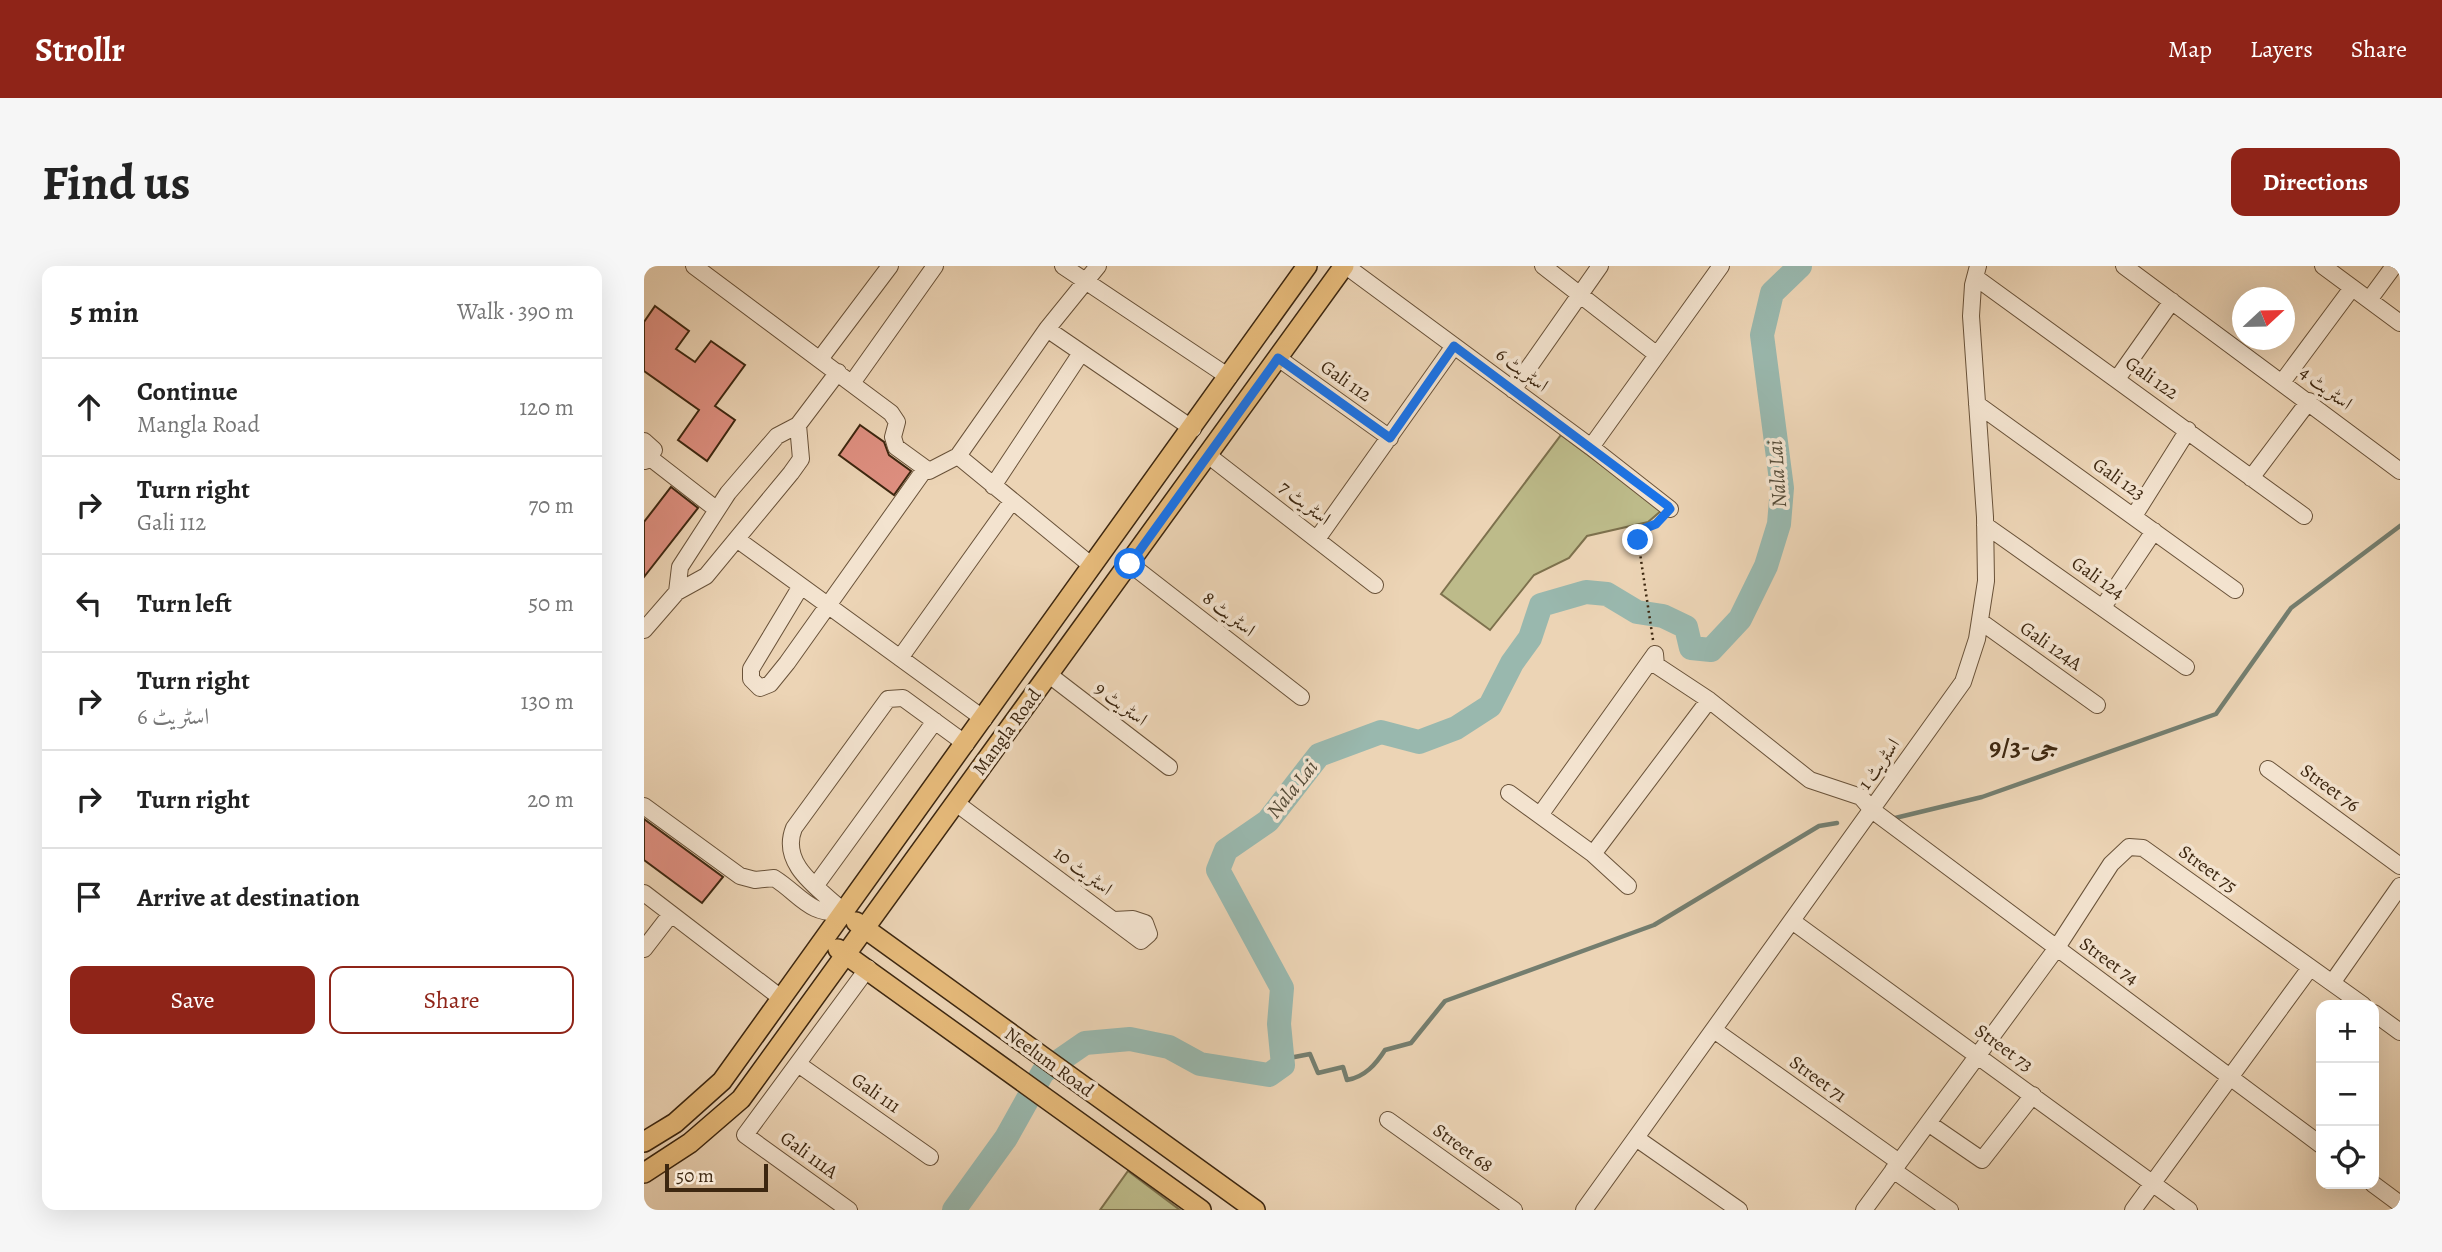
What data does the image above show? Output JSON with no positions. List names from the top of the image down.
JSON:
{
  "streets": {
    "main road": ["Mangla Road", "Neelum Road"],
    "street": [
      "اسٹریٹ 6",
      "Gali 122",
      "Gali 112",
      "اسٹریٹ 4",
      "Gali 123",
      "اسٹریٹ 7",
      "Gali 124",
      "اسٹریٹ 8",
      "Gali 124A",
      "اسٹریٹ 9",
      "اسٹریٹ 1",
      "Street 76",
      "Street 75",
      "اسٹریٹ 10",
      "Street 74",
      "Street 73",
      "Street 71",
      "Gali 111",
      "Street 68",
      "Gali 111A"
    ]
  },
  "crossings": [
    ["اسٹریٹ 6", "Mangla Road"],
    ["Gali 122", "اسٹریٹ 1"],
    ["Gali 112", "Mangla Road"],
    ["Gali 123", "اسٹریٹ 1"],
    ["اسٹریٹ 7", "Mangla Road"],
    ["Gali 124", "اسٹریٹ 1"],
    ["اسٹریٹ 8", "Mangla Road"],
    ["Gali 124A", "اسٹریٹ 1"],
    ["اسٹریٹ 9", "Mangla Road"],
    ["Mangla Road", "اسٹریٹ 10"],
    ["Mangla Road", "Neelum Road"],
    ["اسٹریٹ 1", "Street 74"],
    ["اسٹریٹ 1", "Street 73"],
    ["اسٹریٹ 1", "Street 71"],
    ["Street 75", "Street 74"],
    ["Street 75", "Street 73"],
    ["Street 75", "Street 71"],
    ["Gali 111", "Gali 111A"]
  ],
  "districts": ["جی-9/3"],
  "water": ["Nala Lai"],
  "scale_bar": "50 m",
  "north": "right",
  "page": {
    "header": "Strollr",
    "nav": ["Map", "Layers", "Share"],
    "buttons": [
      "Directions",
      ["Save", "Share"]
    ],
    "title": "Find us",
    "heading": ["5 min", "Walk · 390 m"],
    "list": [
      ["Continue", "Mangla Road", "120 m"],
      ["Turn right", "Gali 112", "70 m"],
      ["Turn left", "50 m"],
      ["Turn right", "اسٹریٹ 6", "130 m"],
      ["Turn right", "20 m"],
      "Arrive at destination"
    ],
    "map_buttons": ["+", "−"],
    "scale": "50 m"
  }
}
